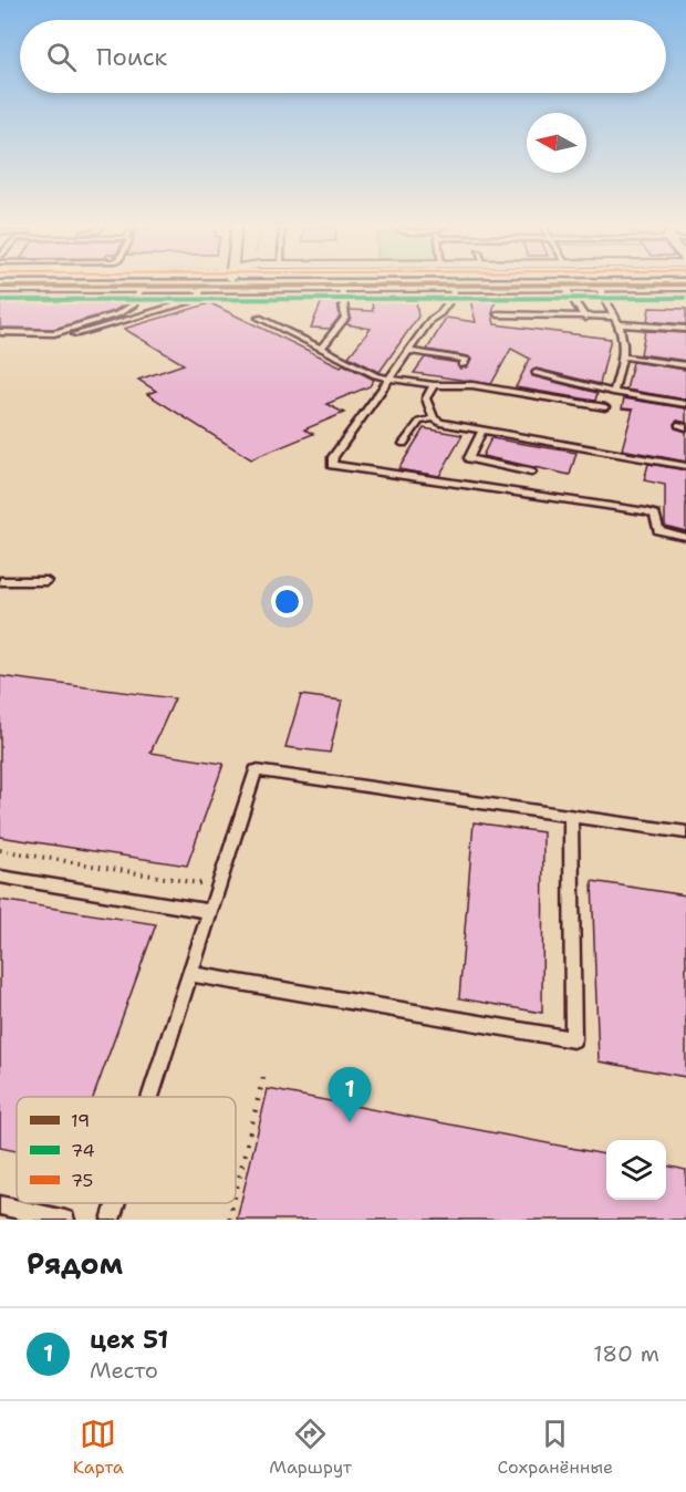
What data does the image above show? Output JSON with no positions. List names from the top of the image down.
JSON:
{
  "lines": ["transit line 19", "transit line 74"],
  "legend": ["19", "74", "75"],
  "north": "left",
  "page": {
    "search": "Поиск",
    "pins": "1",
    "heading": "Рядом",
    "list": [
      {
        "mark": "1",
        "name": "цех 51",
        "note": "Место",
        "value": "180 m"
      }
    ],
    "nav": ["Карта", "Маршрут", "Сохранённые"]
  }
}
